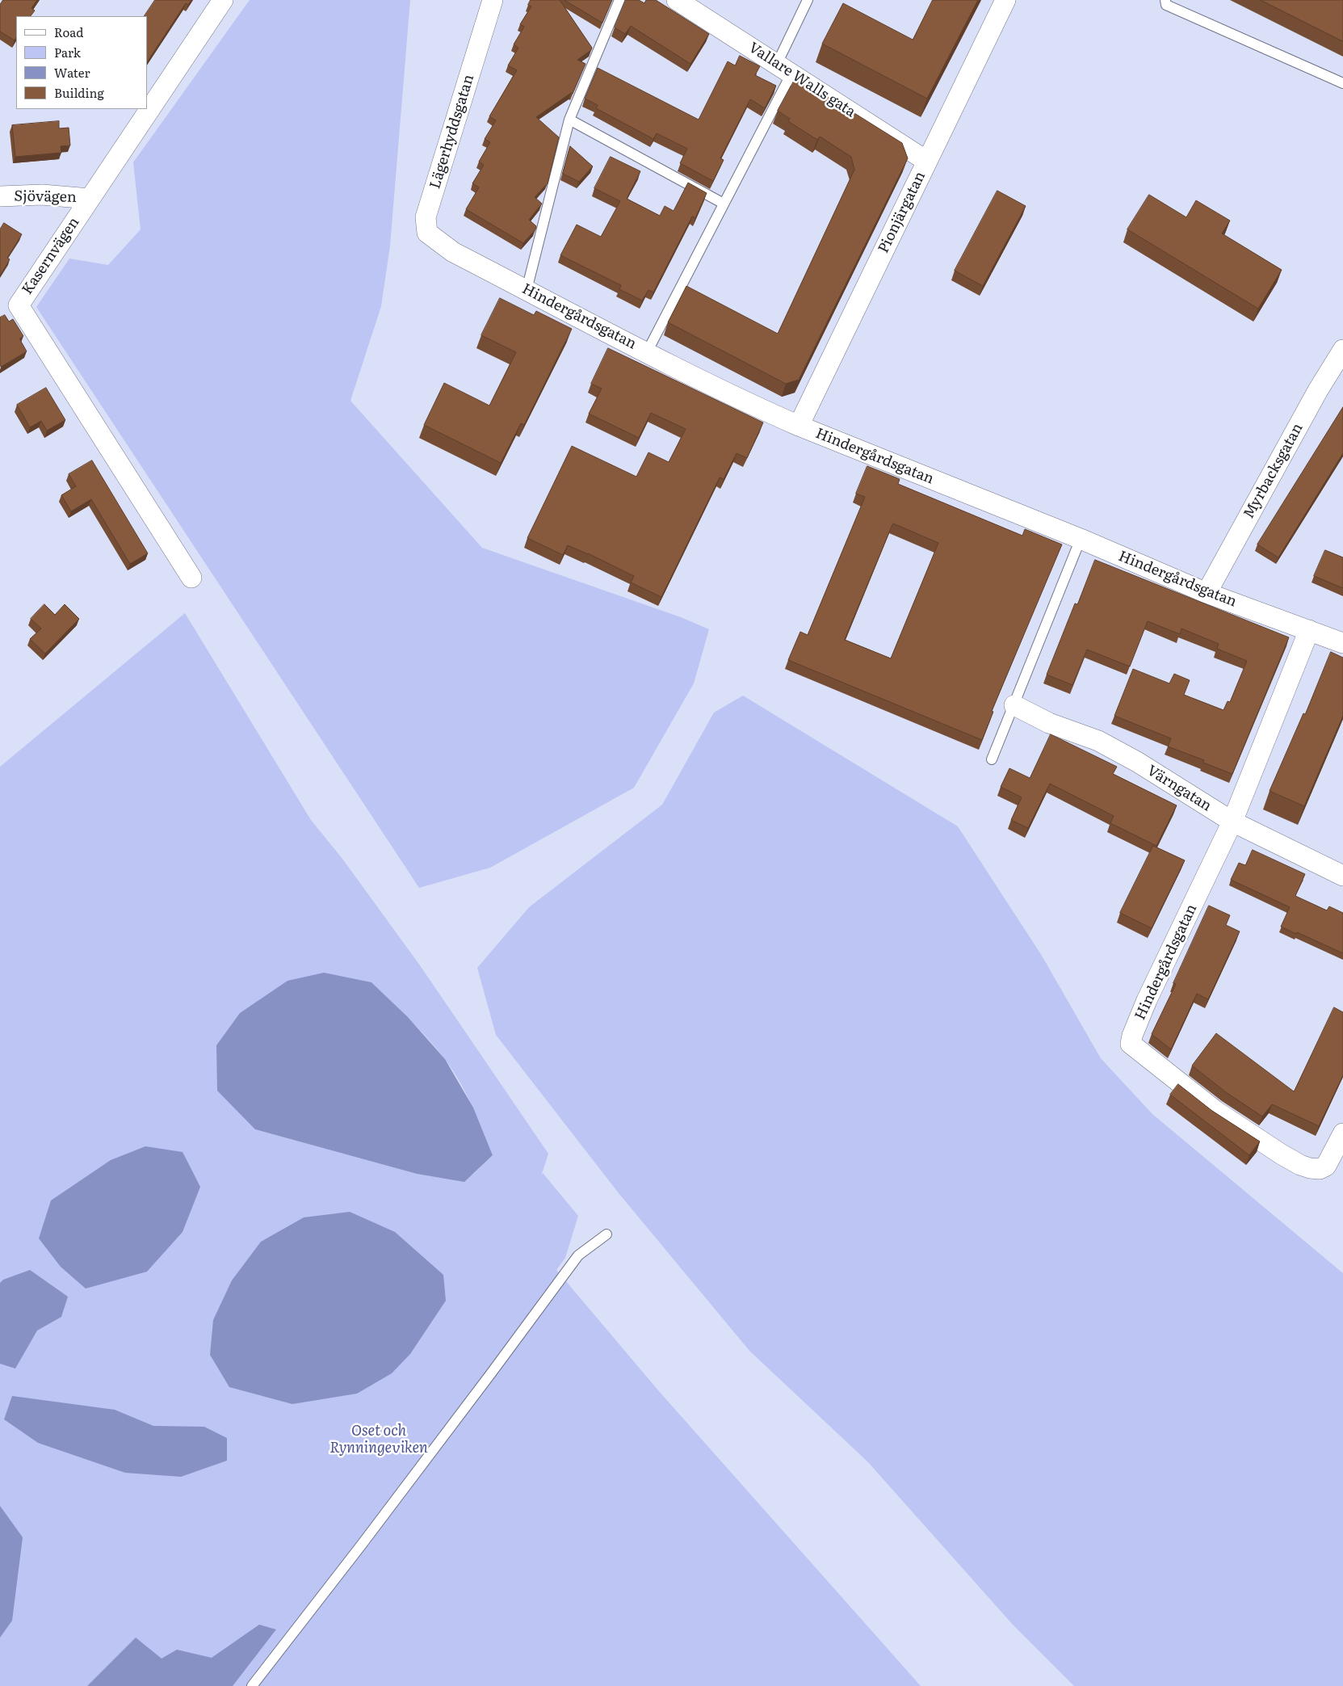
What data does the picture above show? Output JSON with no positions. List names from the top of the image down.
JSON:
{
  "streets": {
    "street": [
      "Vallare Walls gata",
      "Lägerhyddsgatan",
      "Sjövägen",
      "Pionjärgatan",
      "Kasernvägen",
      "Hindergårdsgatan",
      "Myrbacksgatan",
      "Värngatan"
    ]
  },
  "crossings": [
    ["Vallare Walls gata", "Pionjärgatan"],
    ["Lägerhyddsgatan", "Hindergårdsgatan"],
    ["Sjövägen", "Kasernvägen"],
    ["Pionjärgatan", "Hindergårdsgatan"],
    ["Hindergårdsgatan", "Myrbacksgatan"],
    ["Hindergårdsgatan", "Värngatan"]
  ],
  "parks": ["Oset och Rynningeviken"],
  "legend": [
    "Road",
    "Park",
    "Water",
    "Building"
  ]
}
